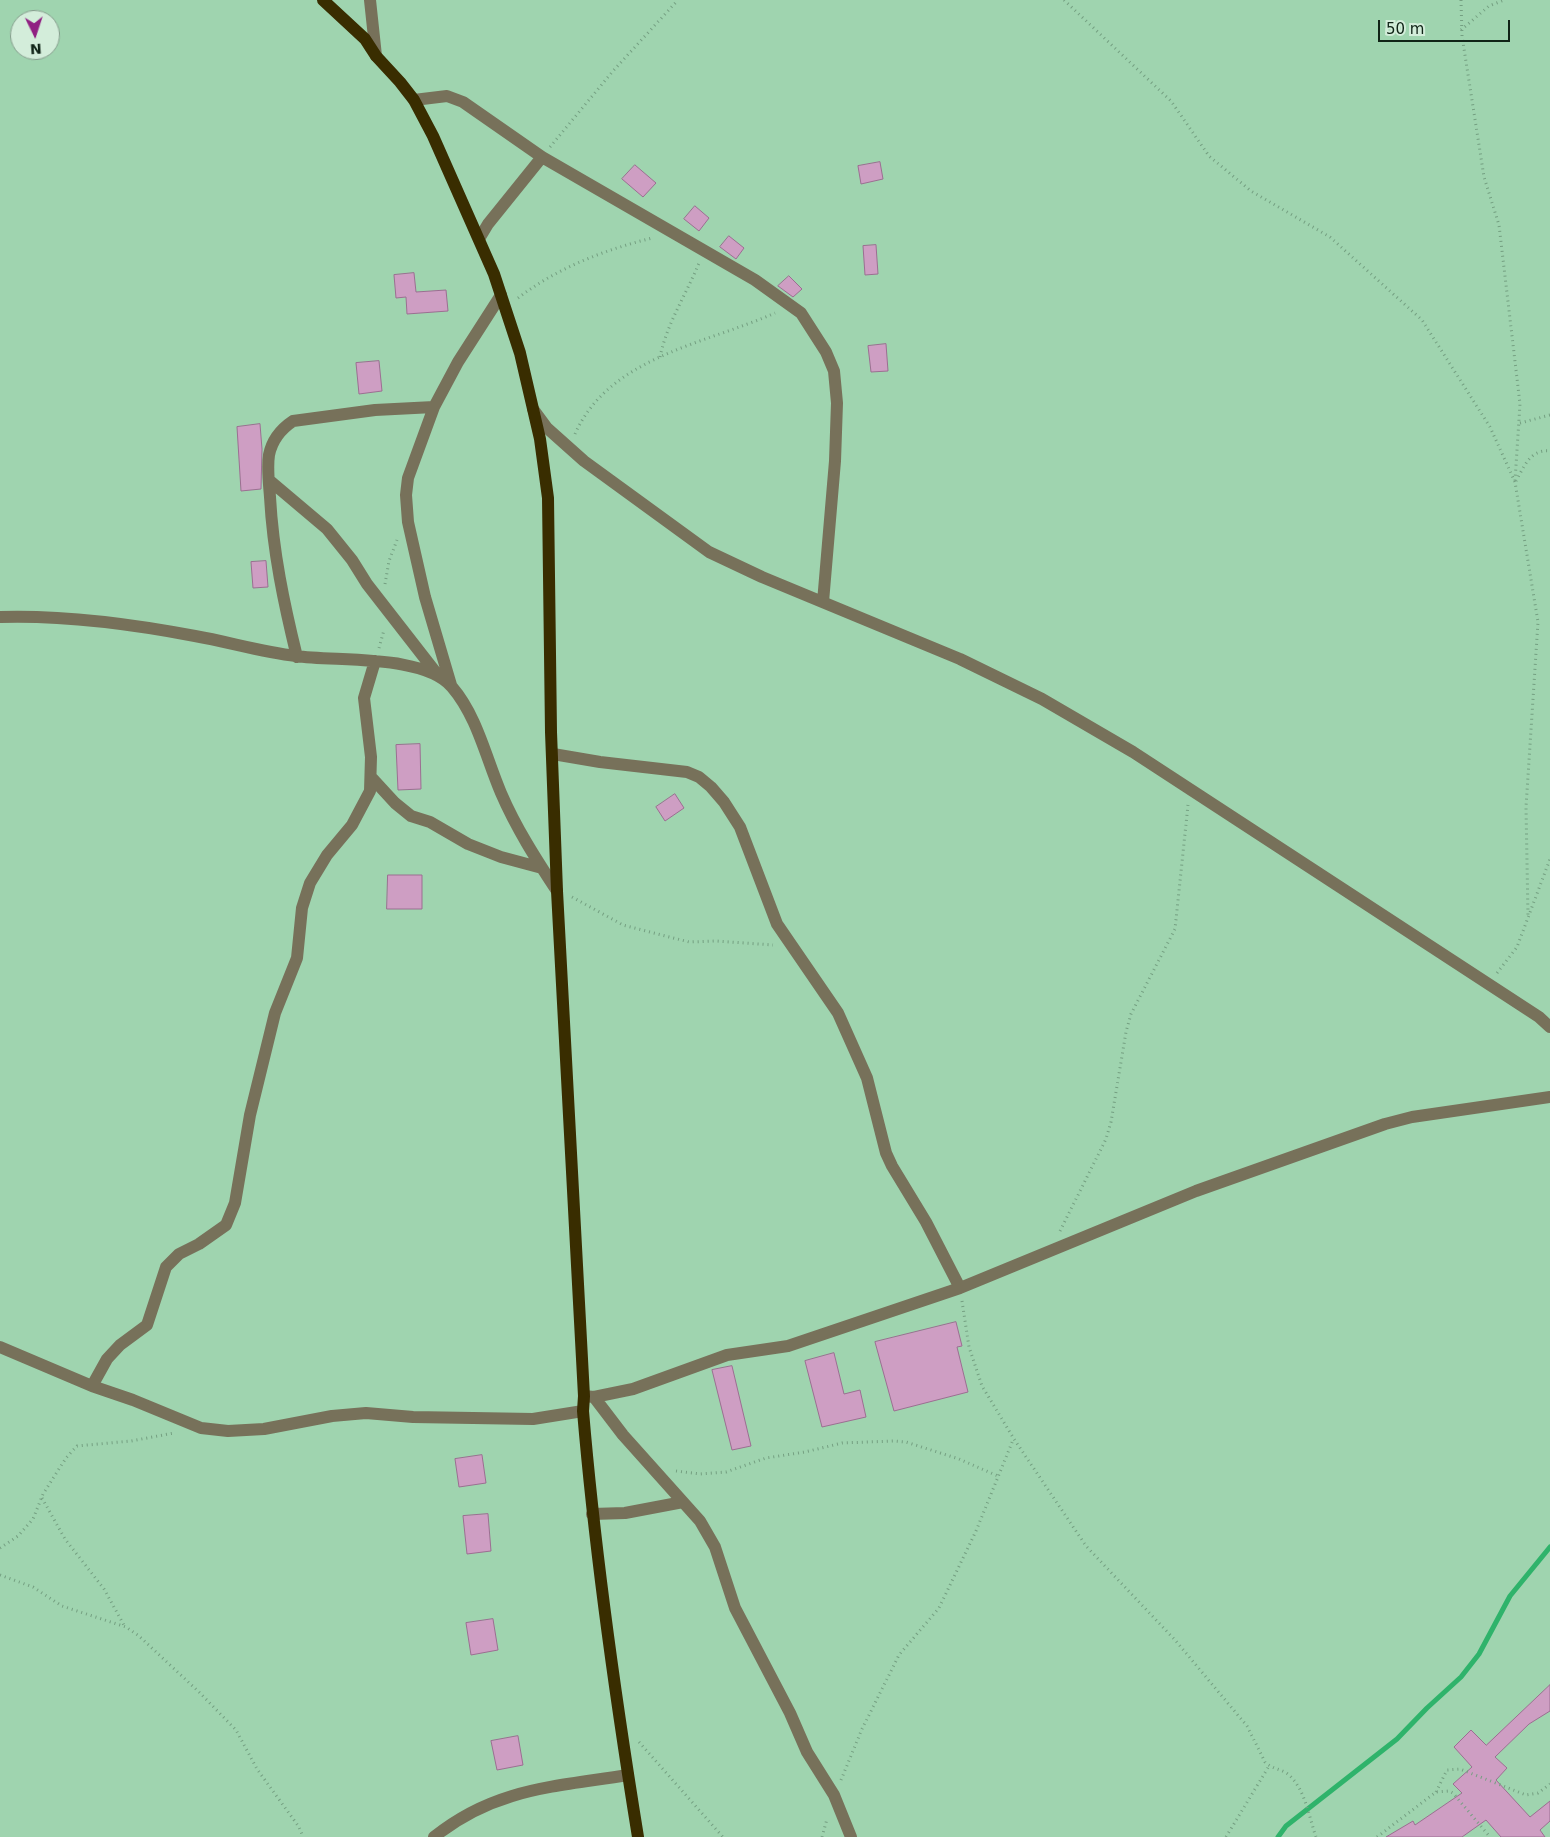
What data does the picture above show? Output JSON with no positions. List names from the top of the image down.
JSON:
{
  "scale_bar": "50 m",
  "north": "bottom"
}
